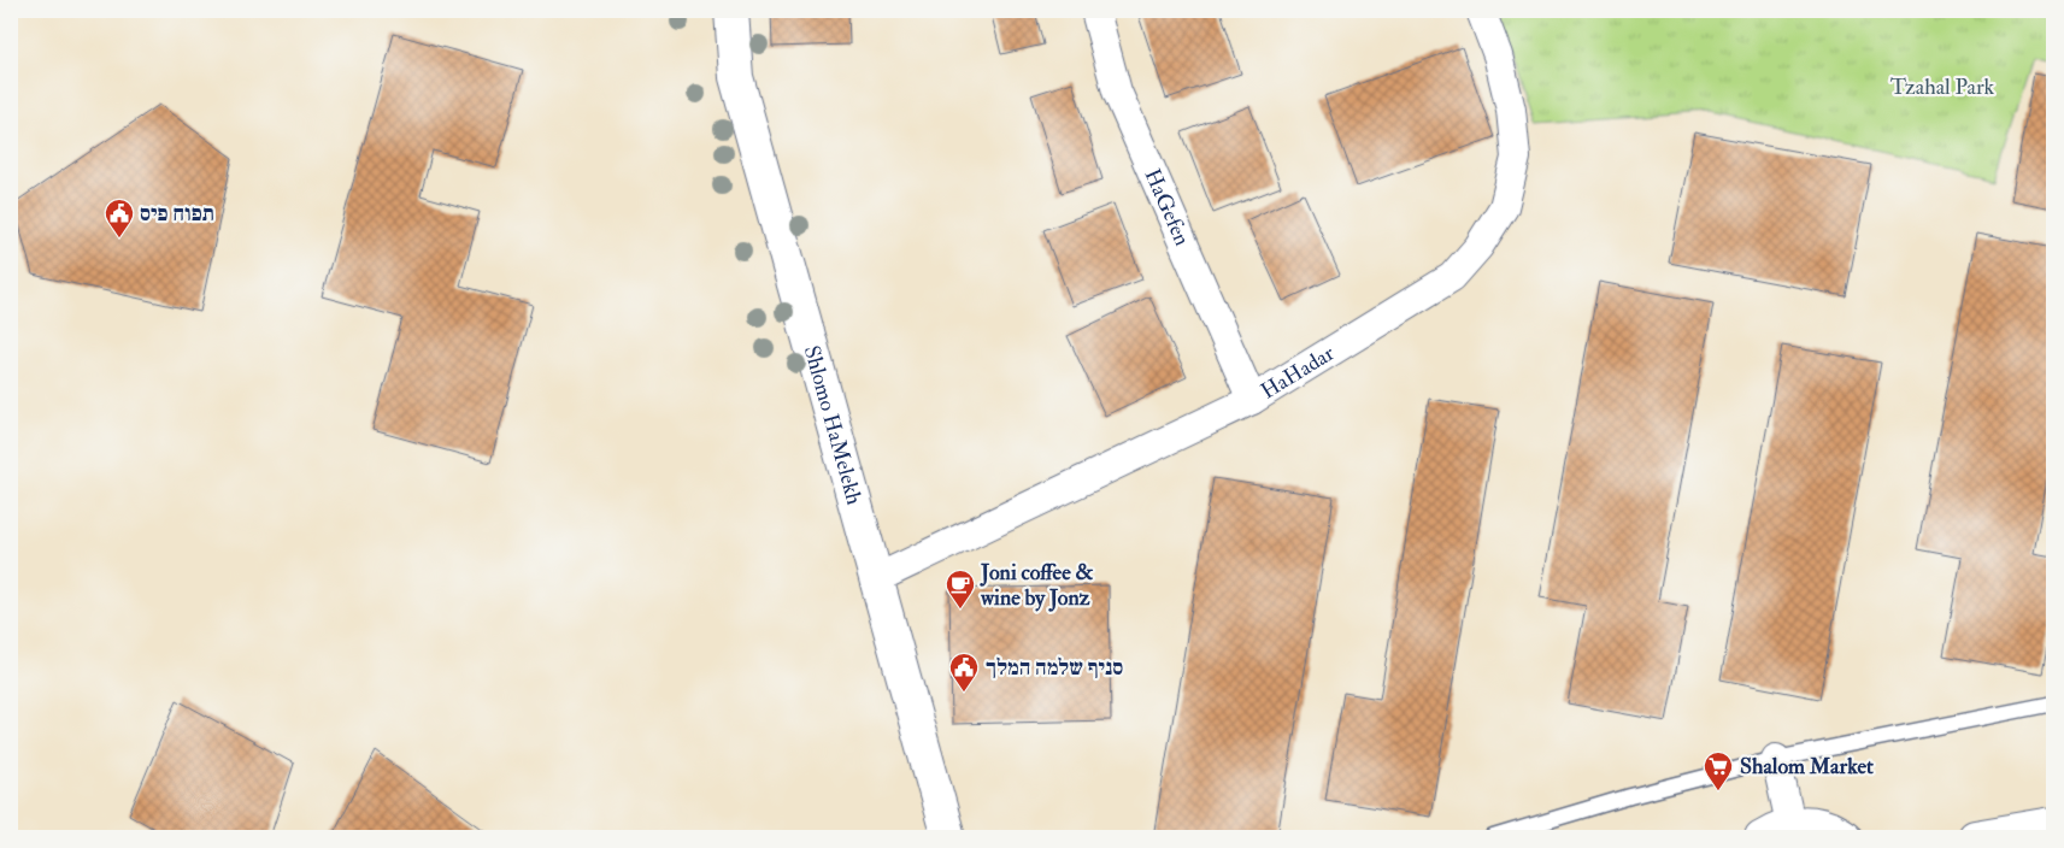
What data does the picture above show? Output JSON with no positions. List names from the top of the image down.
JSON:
{
  "streets": {
    "street": ["HaGefen", "HaHadar", "Shlomo HaMelekh"]
  },
  "crossings": [
    ["HaGefen", "HaHadar"],
    ["HaHadar", "Shlomo HaMelekh"]
  ],
  "parks": ["Tzahal Park"],
  "places": {
    "public building": ["תפוח פיס", "סניף שלמה המלך"],
    "cafe": ["Joni coffee & wine by Jonz"],
    "supermarket": ["Shalom Market"]
  }
}
